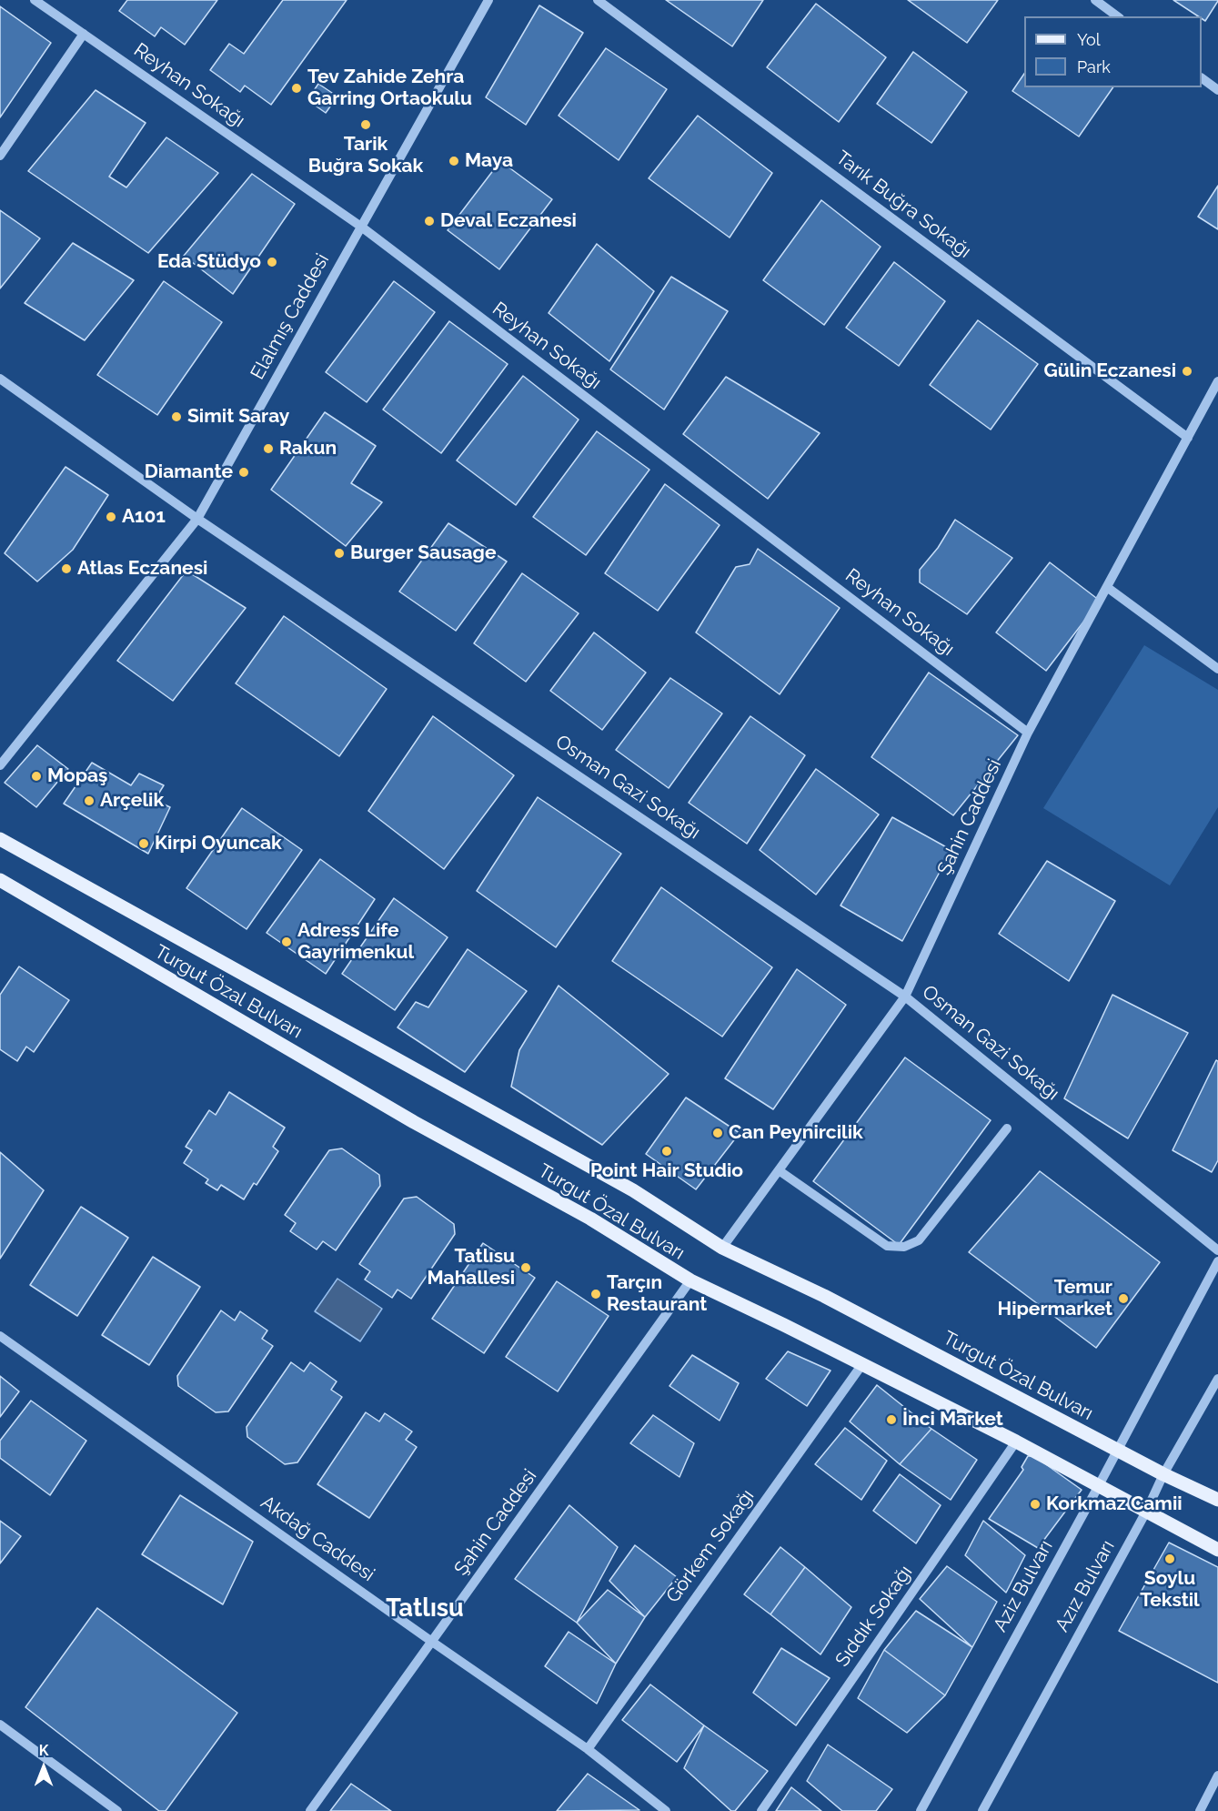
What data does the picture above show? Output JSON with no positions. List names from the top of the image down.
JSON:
{
  "streets": {
    "main road": ["Turgut Özal Bulvarı"],
    "street": [
      "Reyhan Sokağı",
      "Tarık Buğra Sokağı",
      "Elalmış Caddesi",
      "Osman Gazi Sokağı",
      "Şahin Caddesi",
      "Akdağ Caddesi",
      "Görkem Sokağı",
      "Aziz Bulvarı",
      "Azız Bulvarı",
      "Sıddık Sokağı"
    ]
  },
  "crossings": [
    ["Reyhan Sokağı", "Elalmış Caddesi"],
    ["Reyhan Sokağı", "Şahin Caddesi"],
    ["Tarık Buğra Sokağı", "Şahin Caddesi"],
    ["Elalmış Caddesi", "Osman Gazi Sokağı"],
    ["Osman Gazi Sokağı", "Şahin Caddesi"],
    ["Şahin Caddesi", "Turgut Özal Bulvarı"],
    ["Şahin Caddesi", "Akdağ Caddesi"],
    ["Turgut Özal Bulvarı", "Görkem Sokağı"],
    ["Turgut Özal Bulvarı", "Aziz Bulvarı"],
    ["Turgut Özal Bulvarı", "Azız Bulvarı"],
    ["Turgut Özal Bulvarı", "Sıddık Sokağı"],
    ["Akdağ Caddesi", "Görkem Sokağı"]
  ],
  "districts": ["Tatlısu"],
  "places": [
    "Tev Zahide Zehra Garring Ortaokulu",
    "Tarik Buğra Sokak",
    "Maya",
    "Deval Eczanesi",
    "Eda Stüdyo",
    "Gülin Eczanesi",
    "Simit Saray",
    "Rakun",
    "Diamante",
    "A101",
    "Burger Sausage",
    "Atlas Eczanesi",
    "Mopaş",
    "Arçelik",
    "Kirpi Oyuncak",
    "Adress Life Gayrimenkul",
    "Can Peynircilik",
    "Point Hair Studio",
    "Tatlısu Mahallesi",
    "Tarçın Restaurant",
    "Temur Hipermarket",
    "İnci Market",
    "Korkmaz Camii",
    "Soylu Tekstil"
  ],
  "legend": ["Yol", "Park"],
  "north": "top"
}
